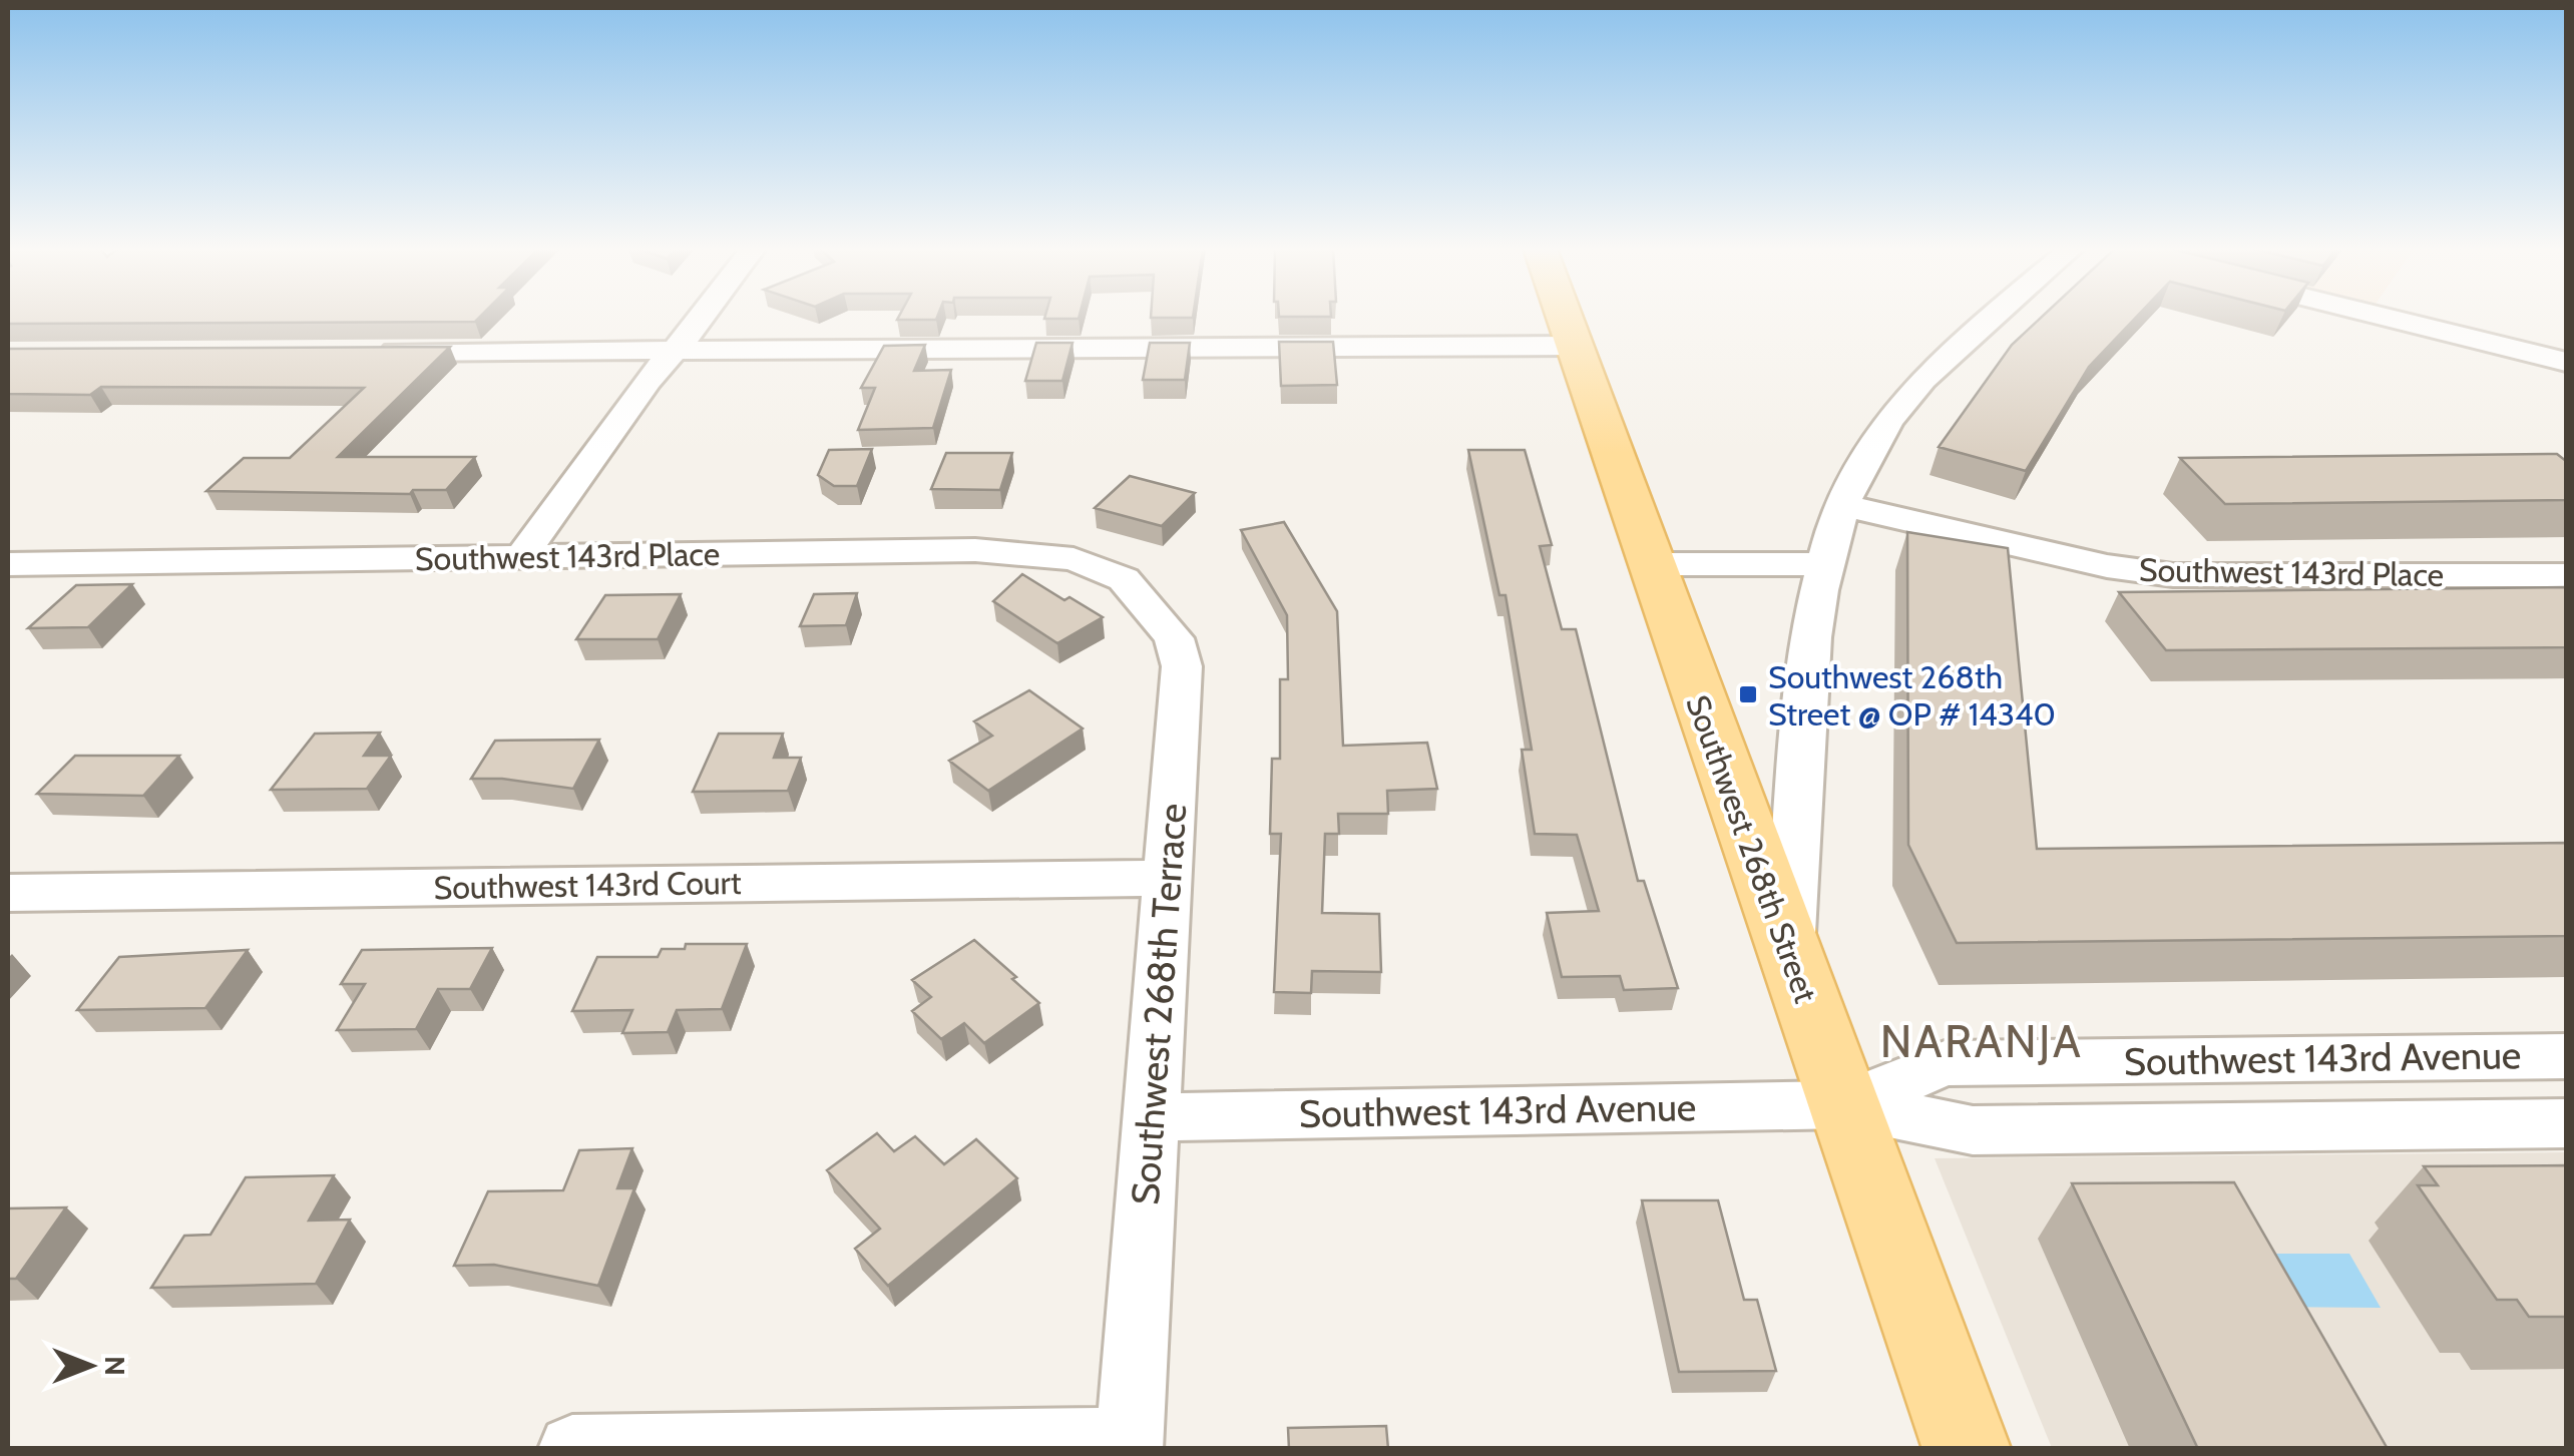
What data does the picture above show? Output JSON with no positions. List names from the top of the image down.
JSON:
{
  "streets": {
    "main road": ["Southwest 268th Street"],
    "street": [
      "Southwest 143rd Place",
      "Southwest 143rd Court",
      "Southwest 268th Terrace",
      "Southwest 143rd Avenue"
    ]
  },
  "crossings": [
    ["Southwest 143rd Place", "Southwest 268th Terrace"],
    ["Southwest 268th Street", "Southwest 143rd Avenue"],
    ["Southwest 143rd Court", "Southwest 268th Terrace"],
    ["Southwest 268th Terrace", "Southwest 143rd Avenue"]
  ],
  "districts": ["NARANJA"],
  "places": {
    "transit": ["Southwest 268th Street @ OP # 14340"]
  },
  "north": "right"
}
